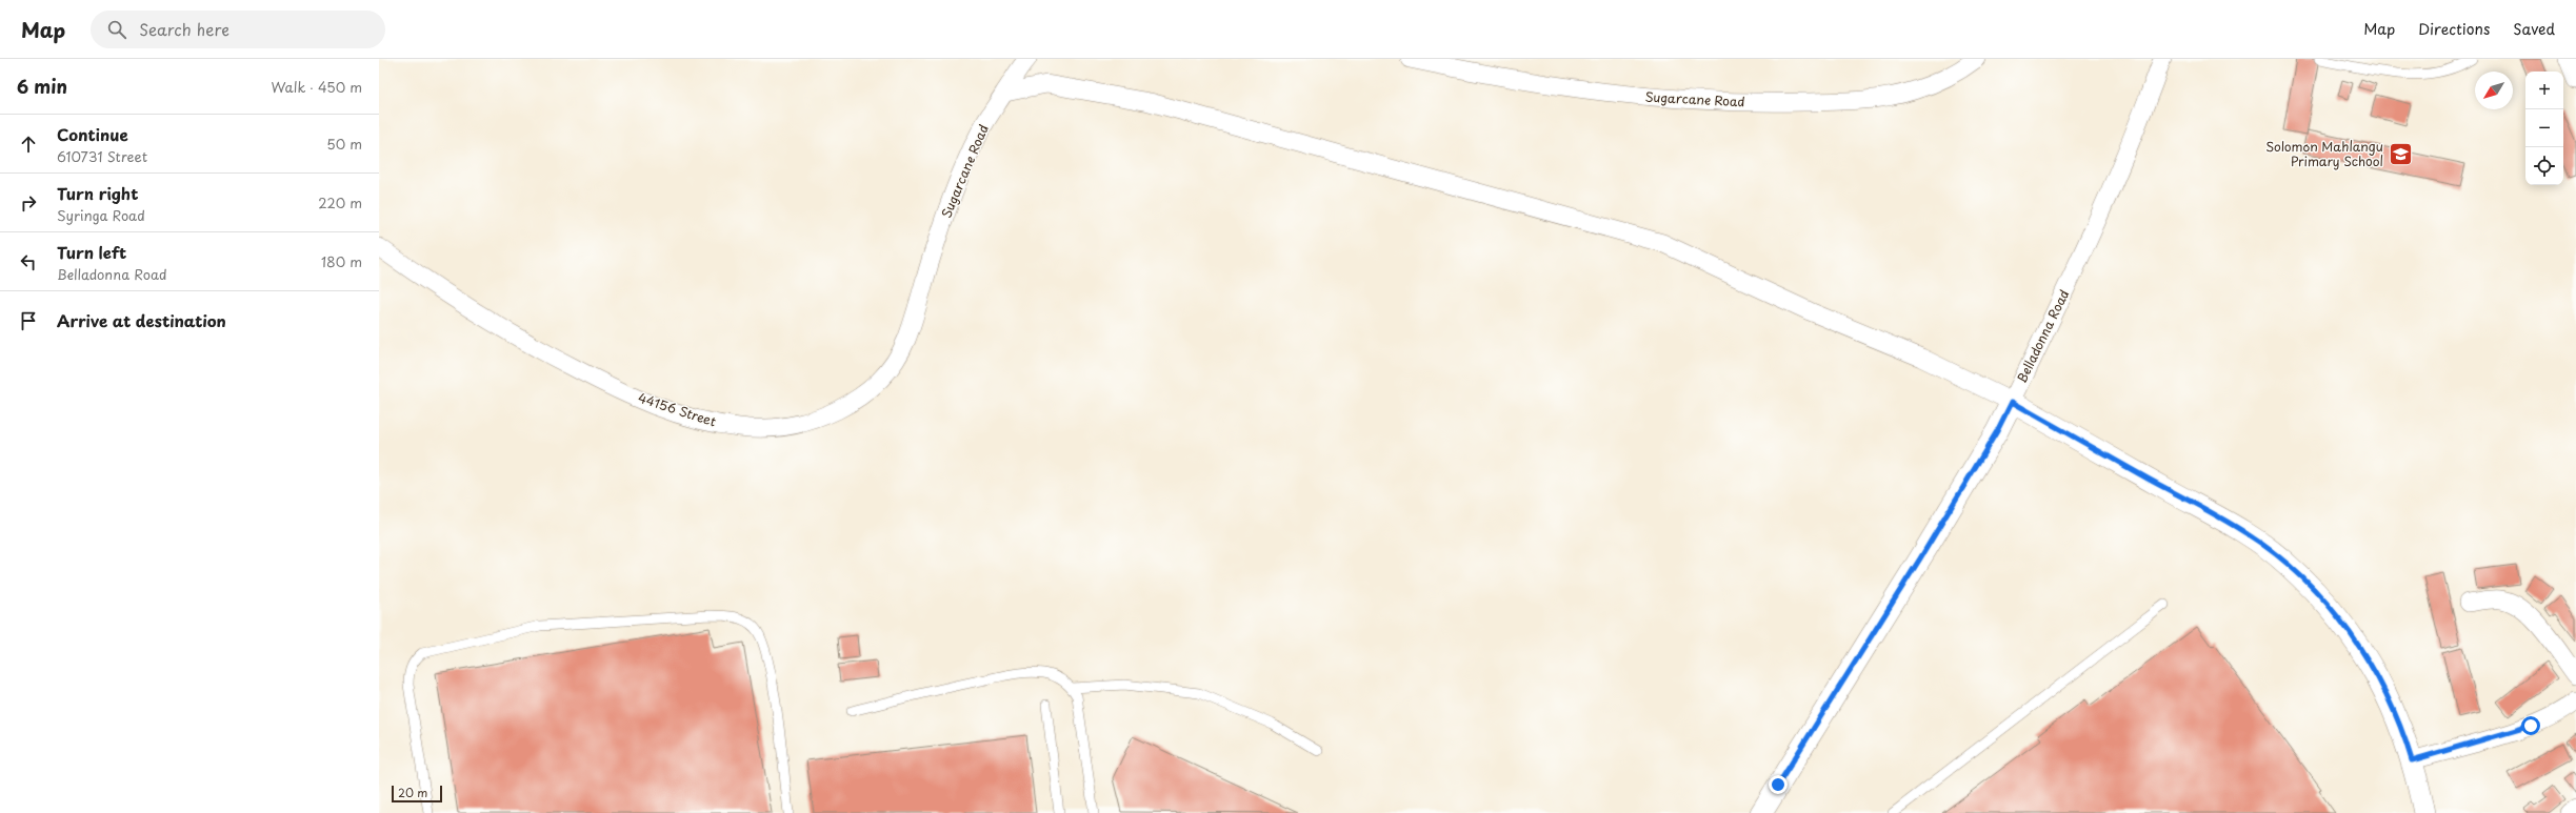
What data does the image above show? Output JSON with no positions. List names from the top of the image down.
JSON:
{
  "streets": {
    "street": ["Sugarcane Road", "Belladonna Road", "44156 Street"]
  },
  "crossings": [
    ["Sugarcane Road", "44156 Street"]
  ],
  "places": {
    "school or university": ["Solomon Mahlangu Primary School"]
  },
  "scale_bar": "20 m",
  "north": "bottom left",
  "page": {
    "header": "Map",
    "search": "Search here",
    "nav": ["Map", "Directions", "Saved"],
    "heading": ["6 min", "Walk · 450 m"],
    "map_buttons": ["+", "−"],
    "list": [
      ["Continue", "610731 Street", "50 m"],
      ["Turn right", "Syringa Road", "220 m"],
      ["Turn left", "Belladonna Road", "180 m"],
      "Arrive at destination"
    ],
    "scale": "20 m"
  }
}
